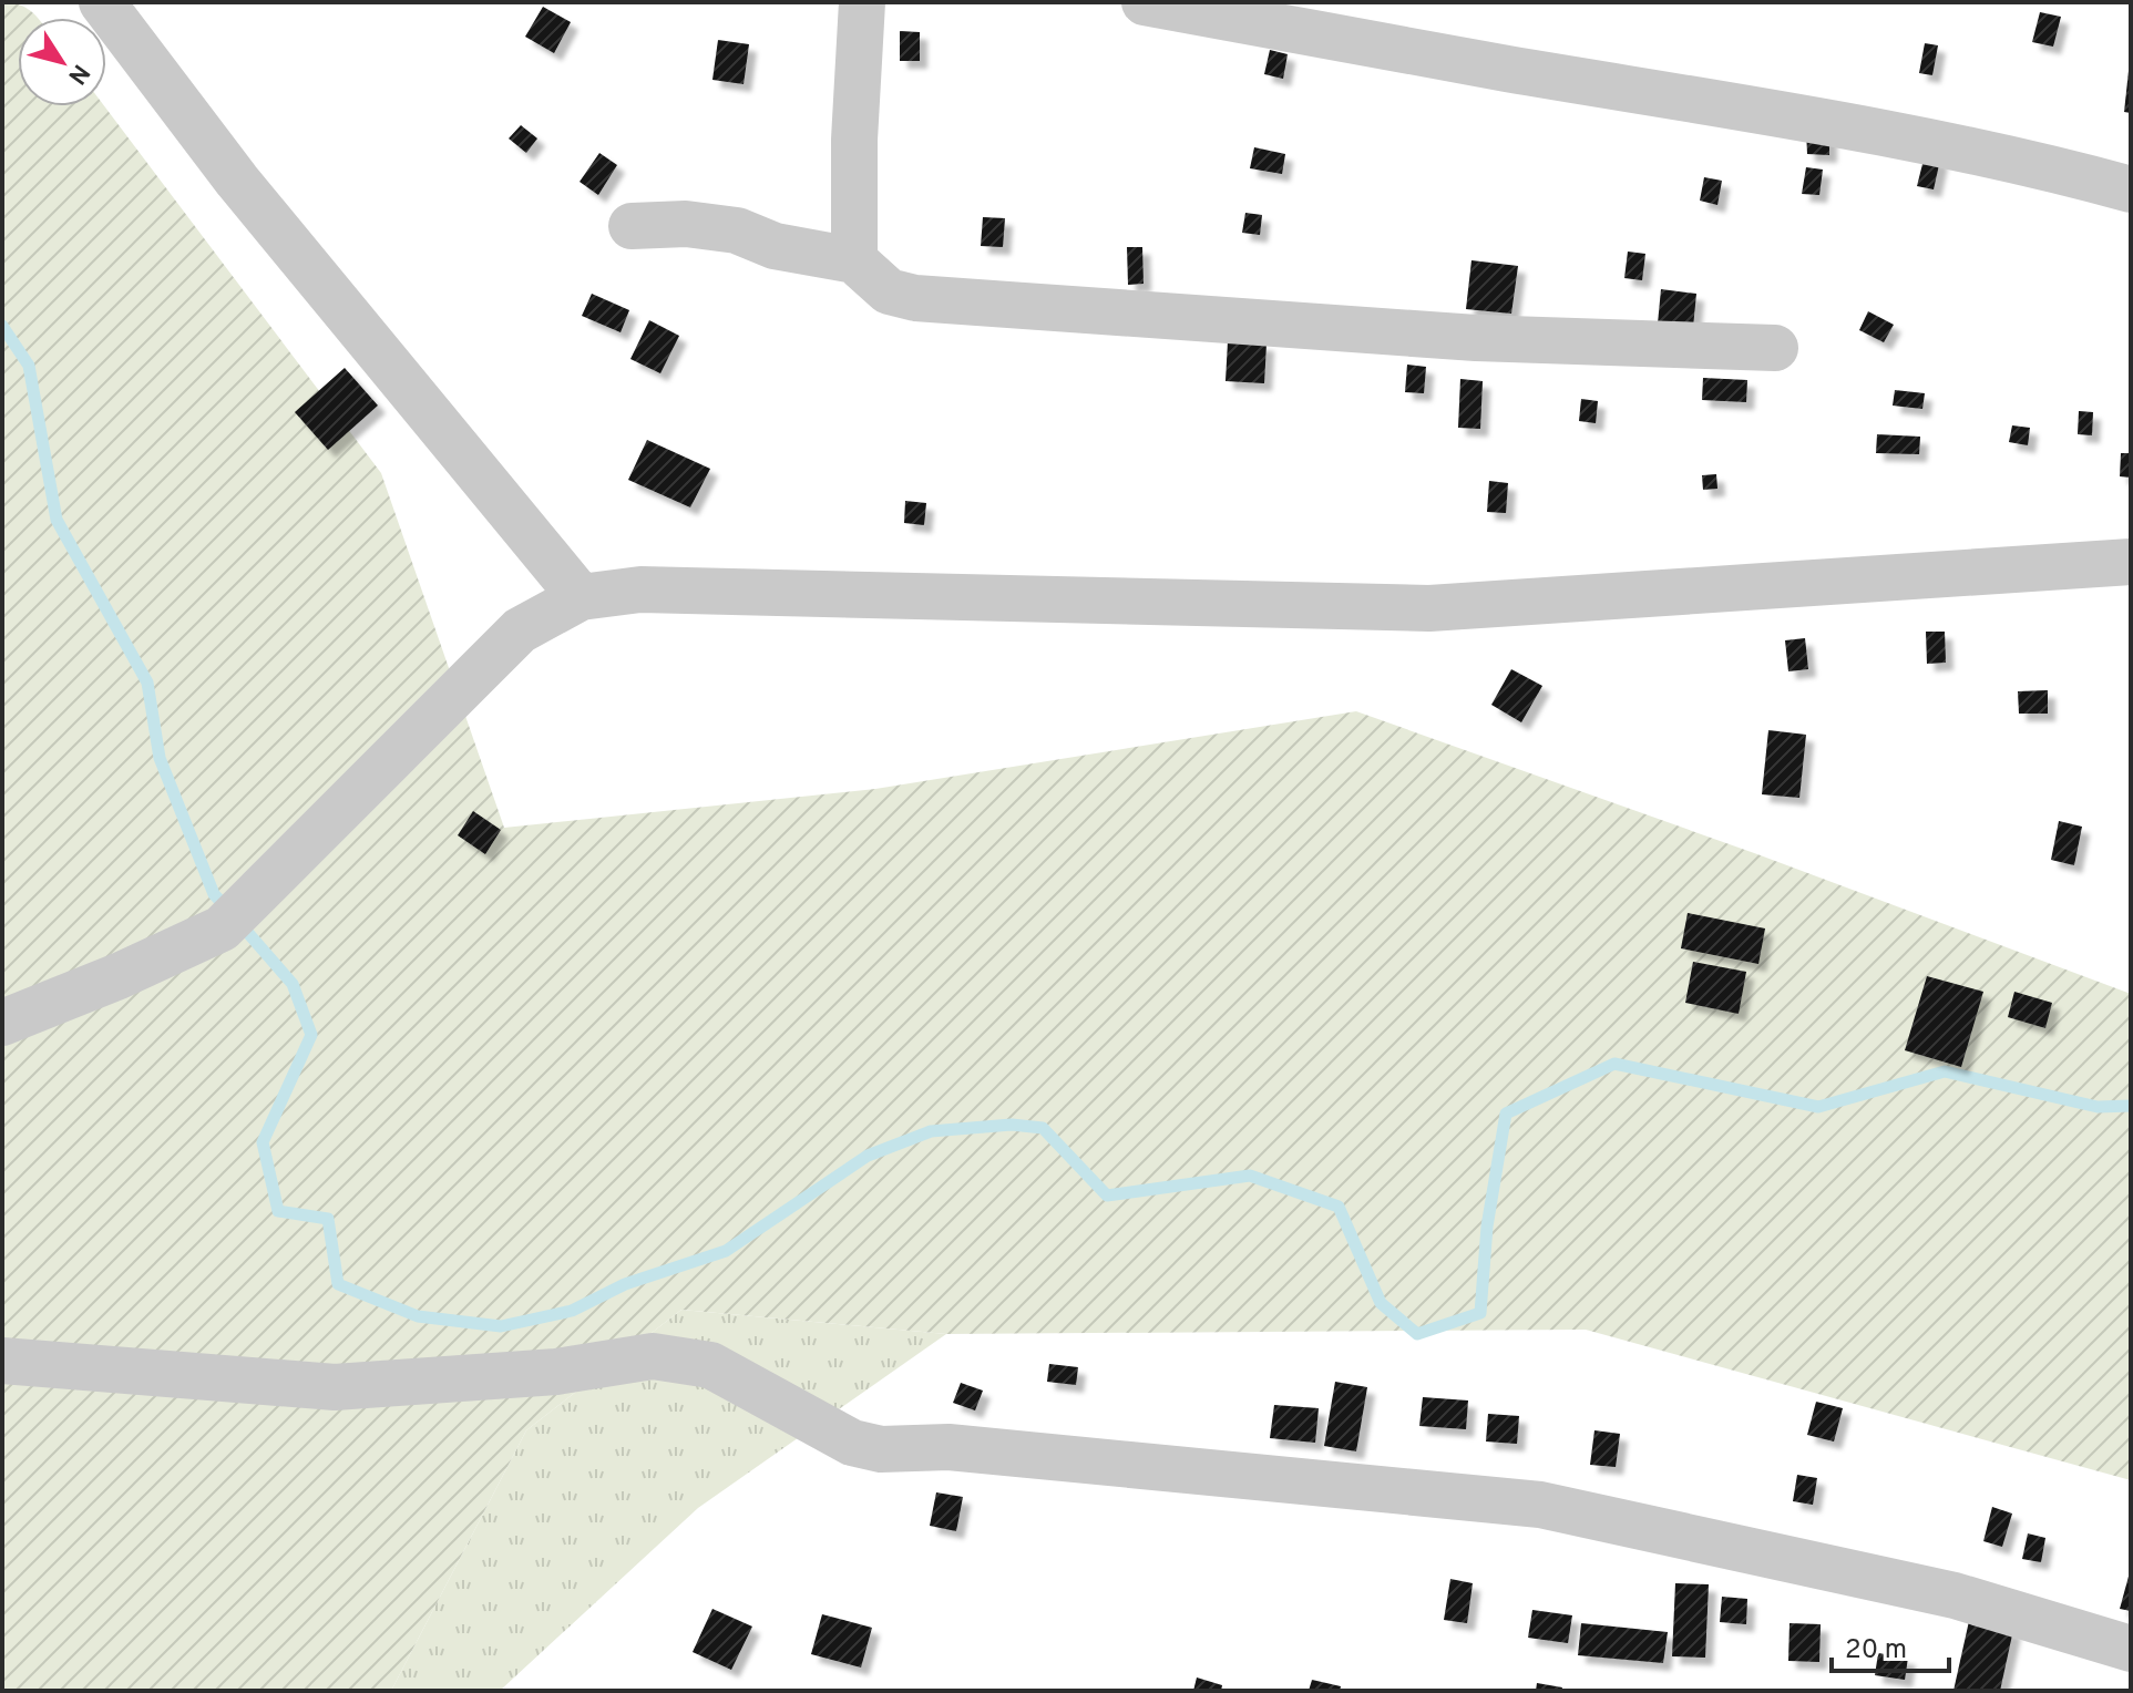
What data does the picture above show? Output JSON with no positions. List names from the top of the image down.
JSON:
{
  "scale_bar": "20 m",
  "north": "bottom right"
}
